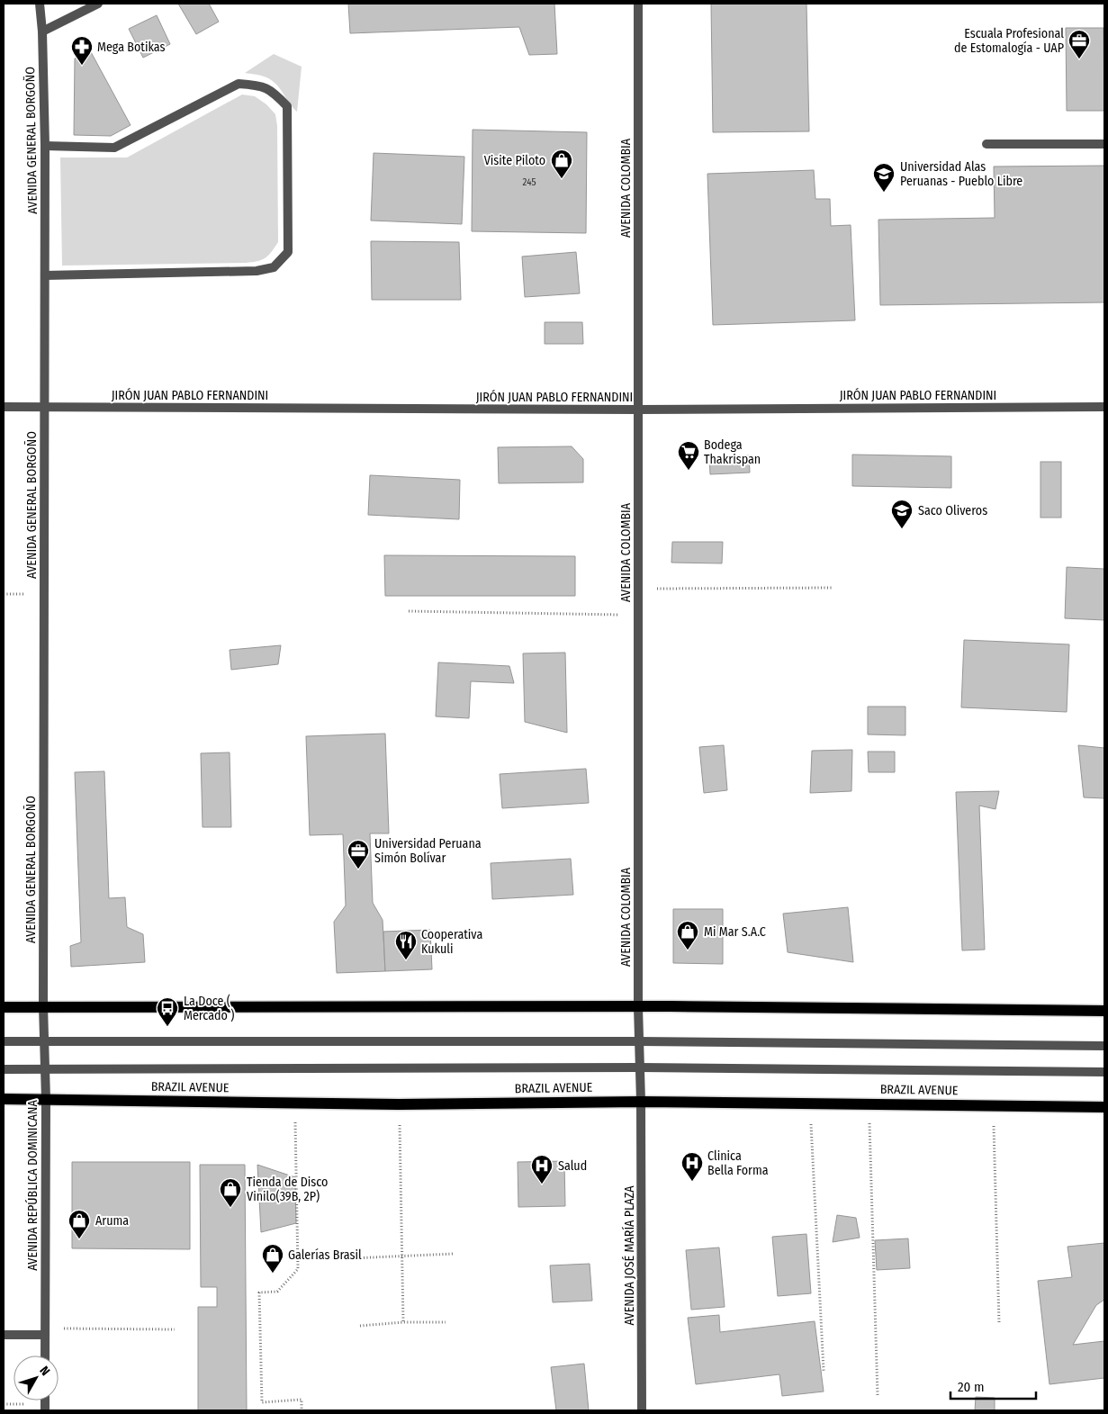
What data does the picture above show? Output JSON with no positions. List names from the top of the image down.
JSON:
{
  "streets": {
    "main road": ["BRAZIL AVENUE"],
    "street": [
      "AVENIDA GENERAL BORGOÑO",
      "AVENIDA COLOMBIA",
      "JIRÓN JUAN PABLO FERNANDINI",
      "AVENIDA REPÚBLICA DOMINICANA",
      "AVENIDA JOSÉ MARÍA PLAZA"
    ]
  },
  "crossings": [
    ["AVENIDA GENERAL BORGOÑO", "JIRÓN JUAN PABLO FERNANDINI"],
    ["AVENIDA GENERAL BORGOÑO", "AVENIDA REPÚBLICA DOMINICANA"],
    ["AVENIDA COLOMBIA", "JIRÓN JUAN PABLO FERNANDINI"],
    ["AVENIDA COLOMBIA", "BRAZIL AVENUE"],
    ["AVENIDA COLOMBIA", "AVENIDA JOSÉ MARÍA PLAZA"],
    ["BRAZIL AVENUE", "AVENIDA REPÚBLICA DOMINICANA"],
    ["BRAZIL AVENUE", "AVENIDA JOSÉ MARÍA PLAZA"]
  ],
  "places": {
    "office": ["Escuala Profesional de Estomalogía - UAP", "Universidad Peruana Simón Bolívar"],
    "pharmacy": ["Mega Botikas"],
    "shop": [
      "Visite Piloto",
      "Mi Mar S.A.C",
      "Tienda de Disco Vinilo(39B, 2P)",
      "Aruma",
      "Galerías Brasil"
    ],
    "school or university": ["Universidad Alas Peruanas - Pueblo Libre", "Saco Oliveros"],
    "supermarket": ["Bodega Thakrispan"],
    "restaurant": ["Cooperativa Kukuli"],
    "bus stop": ["La Doce ( Mercado )"],
    "hospital": ["Clinica Bella Forma", "Salud"]
  },
  "house_numbers": ["245"],
  "scale_bar": "20 m",
  "north": "top right"
}
